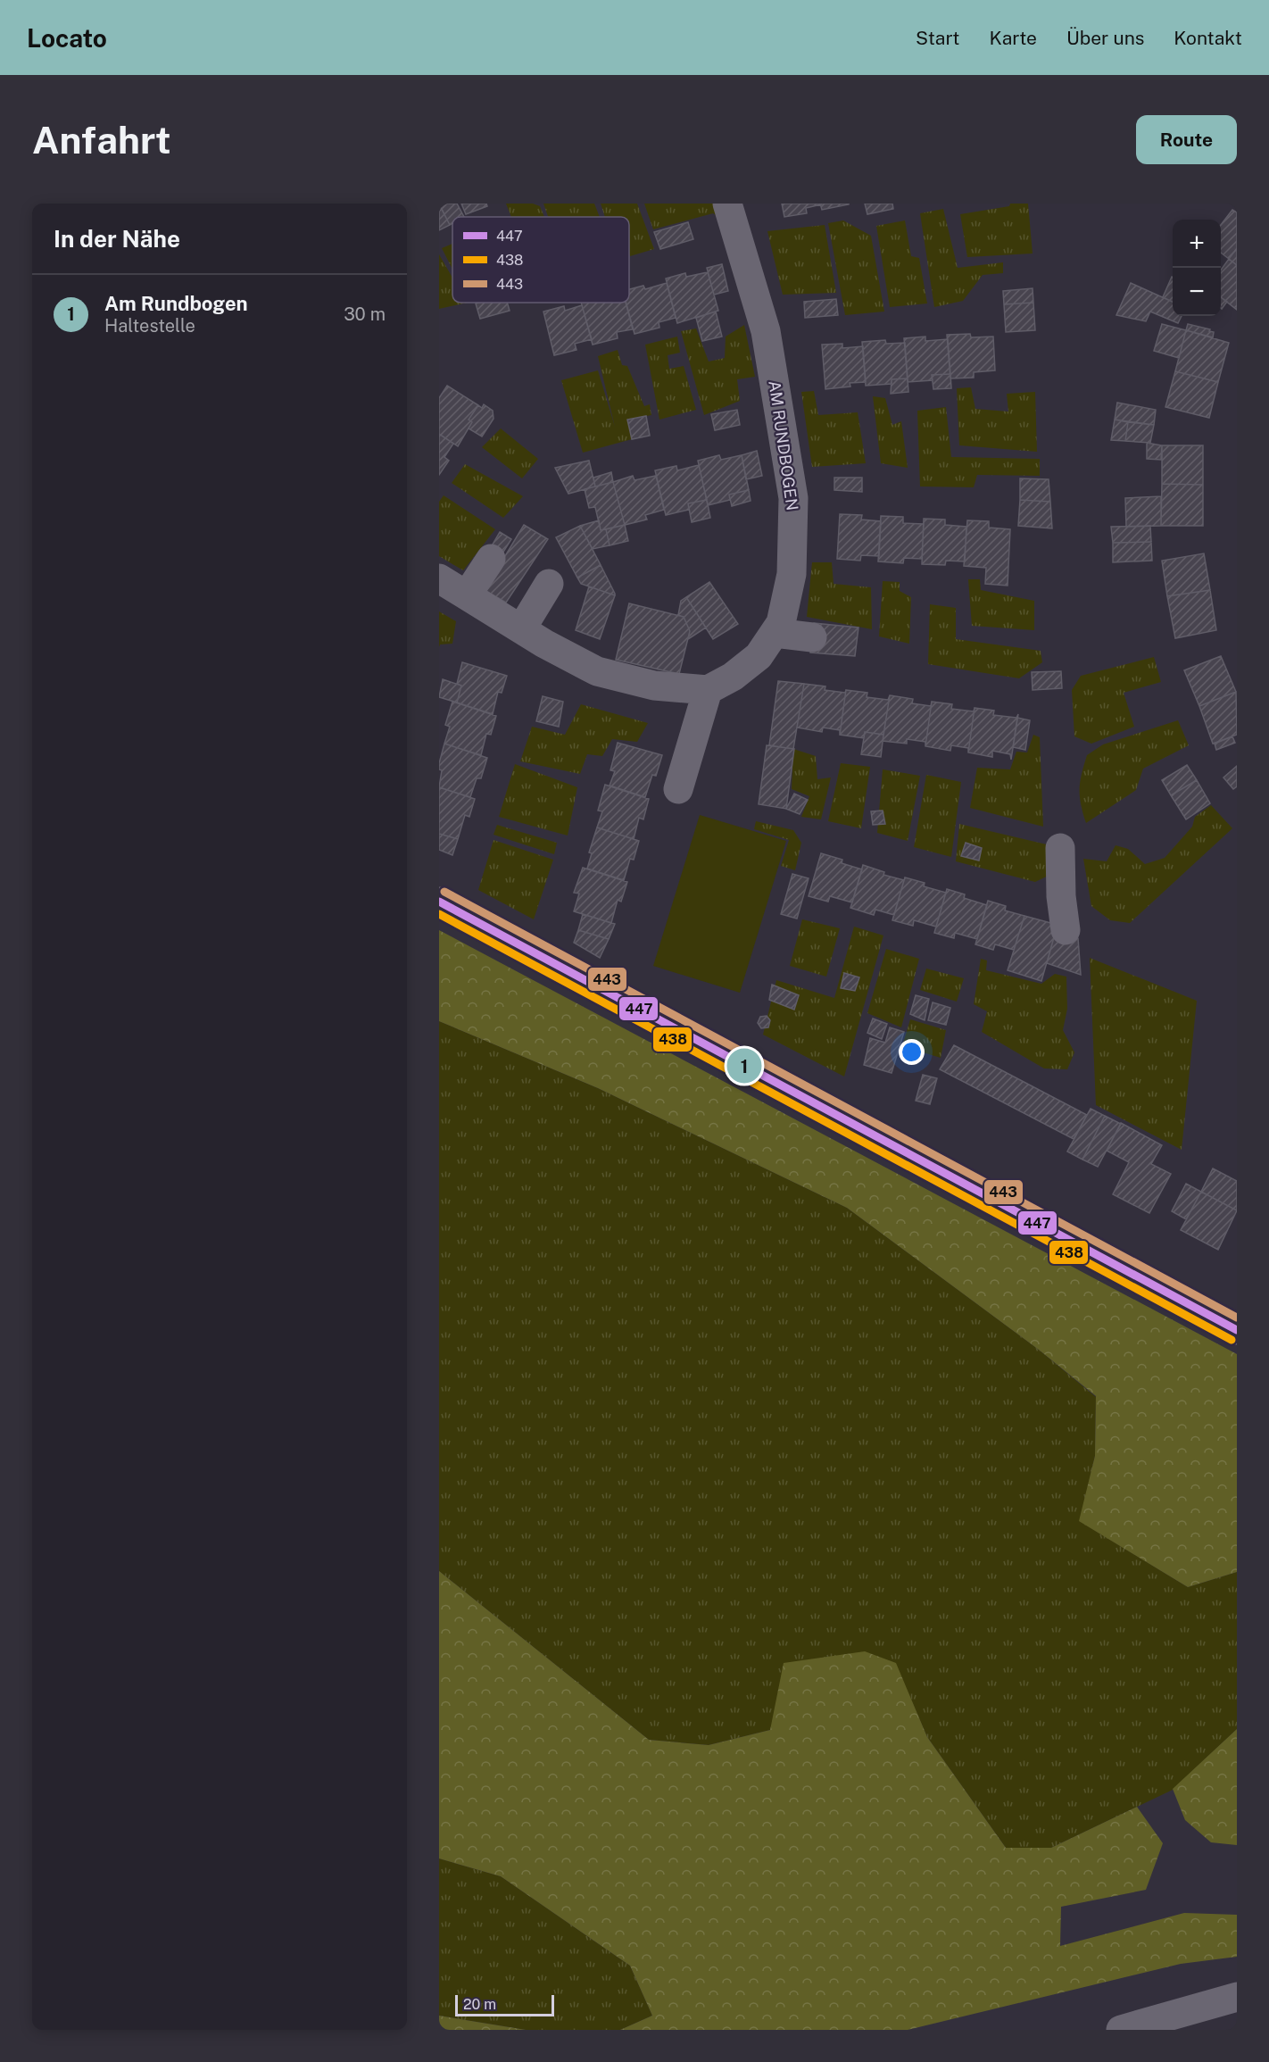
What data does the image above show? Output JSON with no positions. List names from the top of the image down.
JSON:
{
  "streets": {
    "street": ["AM RUNDBOGEN"]
  },
  "lines": ["transit line 443", "transit line 447", "transit line 438"],
  "legend": ["447", "438", "443"],
  "scale_bar": "20 m",
  "page": {
    "header": "Locato",
    "nav": [
      "Start",
      "Karte",
      "Über uns",
      "Kontakt"
    ],
    "buttons": "Route",
    "title": "Anfahrt",
    "heading": "In der Nähe",
    "map_buttons": ["+", "−"],
    "list": [
      {
        "mark": "1",
        "name": "Am Rundbogen",
        "note": "Haltestelle",
        "value": "30 m"
      }
    ],
    "pins": "1",
    "scale": "20 m"
  }
}
